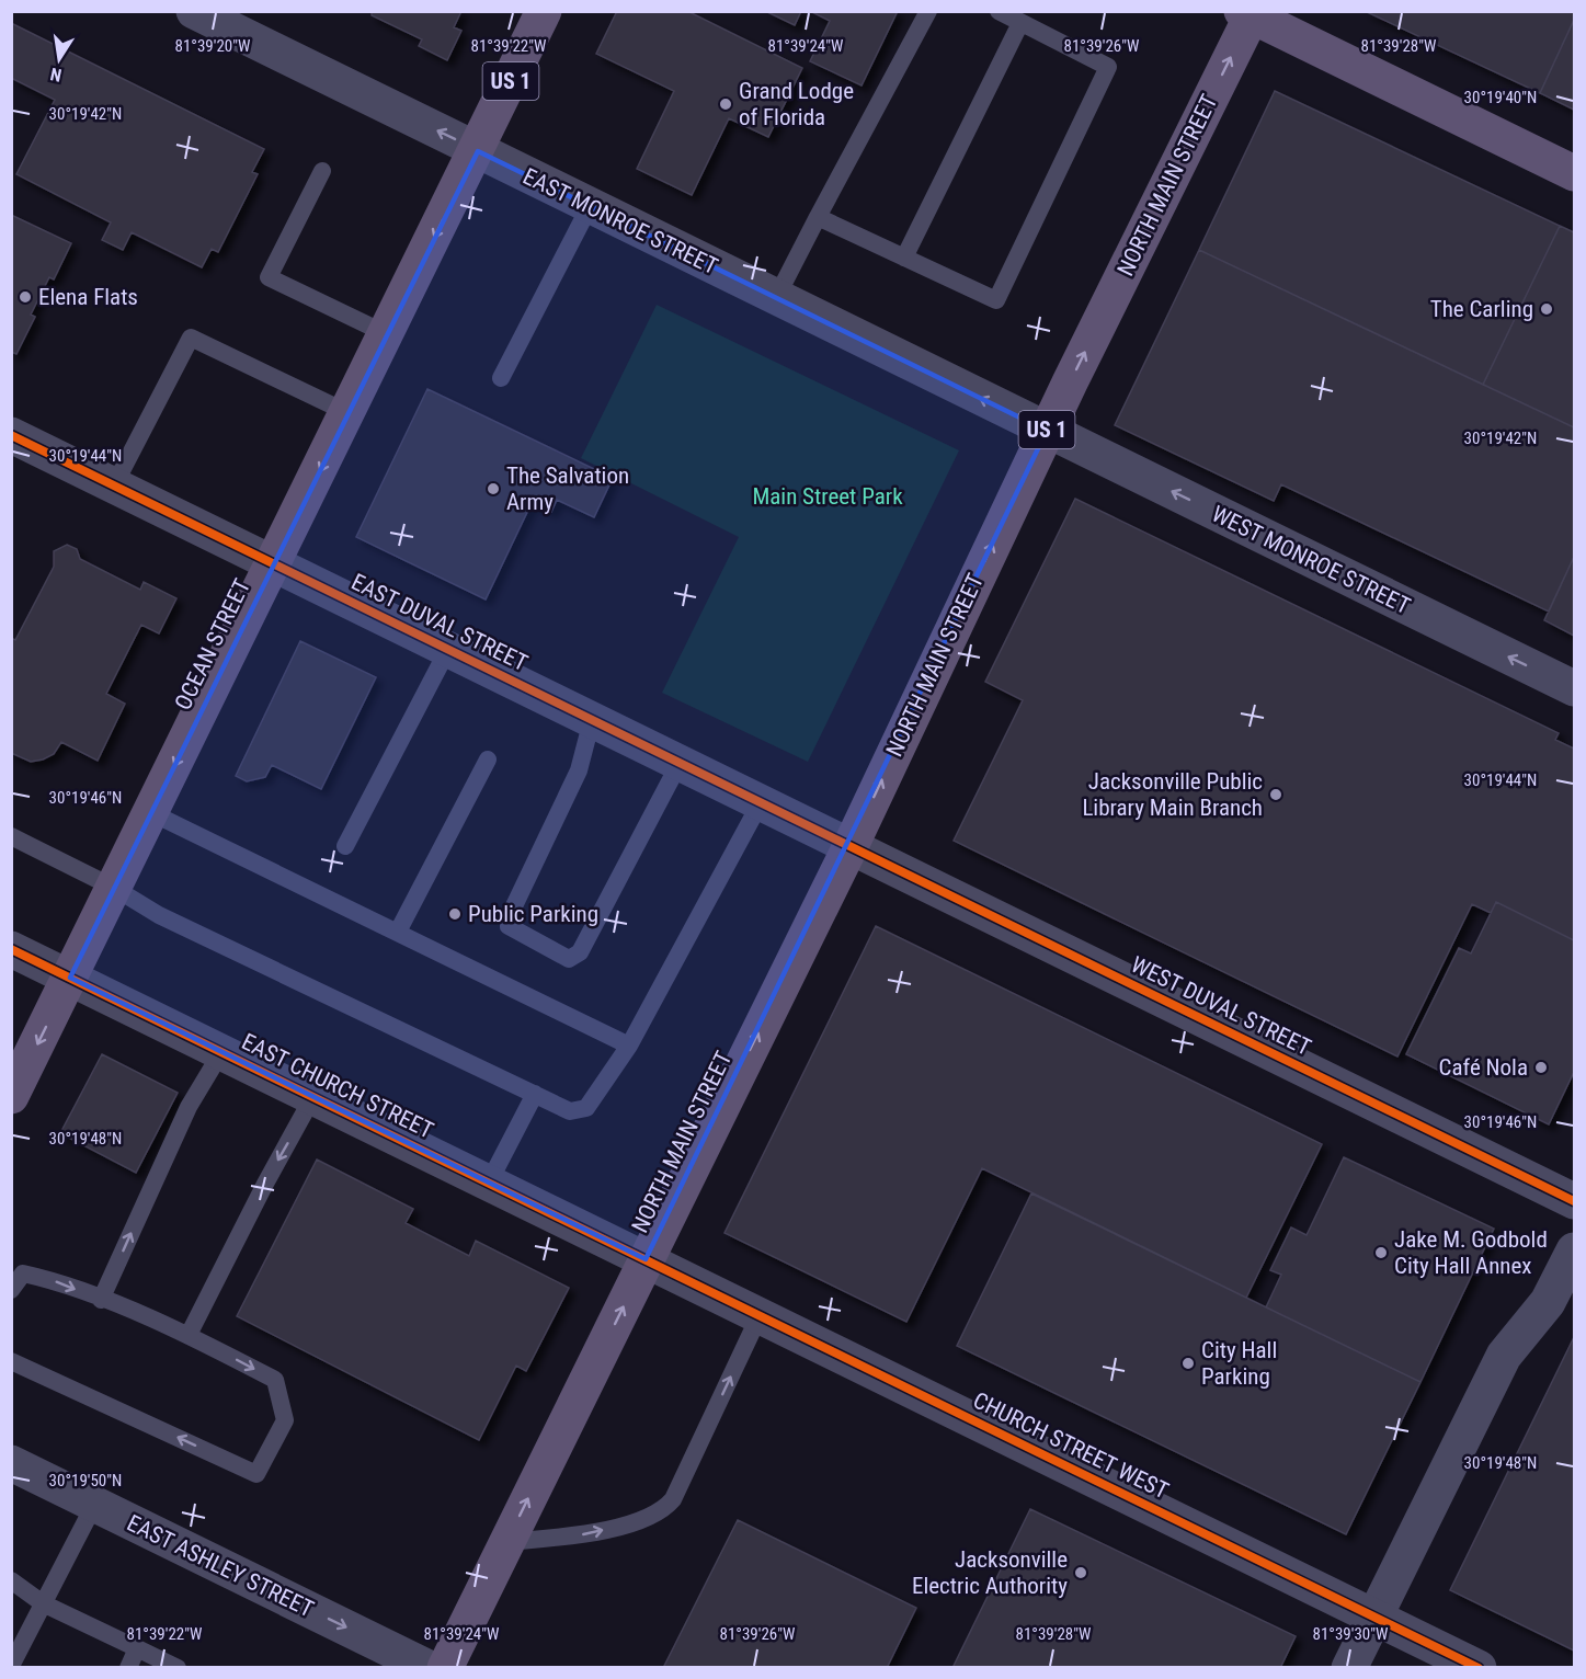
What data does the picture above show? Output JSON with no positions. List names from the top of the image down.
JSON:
{
  "streets": {
    "main road": ["US 1", "NORTH MAIN STREET", "OCEAN STREET"],
    "street": [
      "EAST MONROE STREET",
      "WEST MONROE STREET",
      "EAST DUVAL STREET",
      "WEST DUVAL STREET",
      "EAST CHURCH STREET",
      "CHURCH STREET WEST",
      "EAST ASHLEY STREET"
    ]
  },
  "crossings": [
    ["NORTH MAIN STREET", "EAST MONROE STREET"],
    ["NORTH MAIN STREET", "WEST MONROE STREET"],
    ["NORTH MAIN STREET", "EAST DUVAL STREET"],
    ["NORTH MAIN STREET", "WEST DUVAL STREET"],
    ["NORTH MAIN STREET", "EAST CHURCH STREET"],
    ["NORTH MAIN STREET", "CHURCH STREET WEST"],
    ["EAST MONROE STREET", "WEST MONROE STREET"],
    ["EAST MONROE STREET", "OCEAN STREET"],
    ["EAST DUVAL STREET", "OCEAN STREET"],
    ["EAST DUVAL STREET", "WEST DUVAL STREET"],
    ["OCEAN STREET", "EAST CHURCH STREET"],
    ["EAST CHURCH STREET", "CHURCH STREET WEST"]
  ],
  "one_way": [
    "NORTH MAIN STREET",
    "EAST MONROE STREET",
    "WEST MONROE STREET",
    "OCEAN STREET",
    "EAST ASHLEY STREET"
  ],
  "parks": ["Main Street Park"],
  "places": [
    "Grand Lodge of Florida",
    "Elena Flats",
    "The Carling",
    "The Salvation Army",
    "Jacksonville Public Library Main Branch",
    "Public Parking",
    "Café Nola",
    "Jake M. Godbold City Hall Annex",
    "City Hall Parking",
    "Jacksonville Electric Authority"
  ],
  "north": "bottom",
  "coordinates": [
    "81°39'20\"W",
    "81°39'22\"W",
    "81°39'24\"W",
    "81°39'26\"W",
    "81°39'28\"W",
    "30°19'40\"N",
    "30°19'42\"N",
    "30°19'44\"N",
    "30°19'46\"N",
    "30°19'48\"N",
    "30°19'50\"N",
    "81°39'30\"W"
  ]
}
